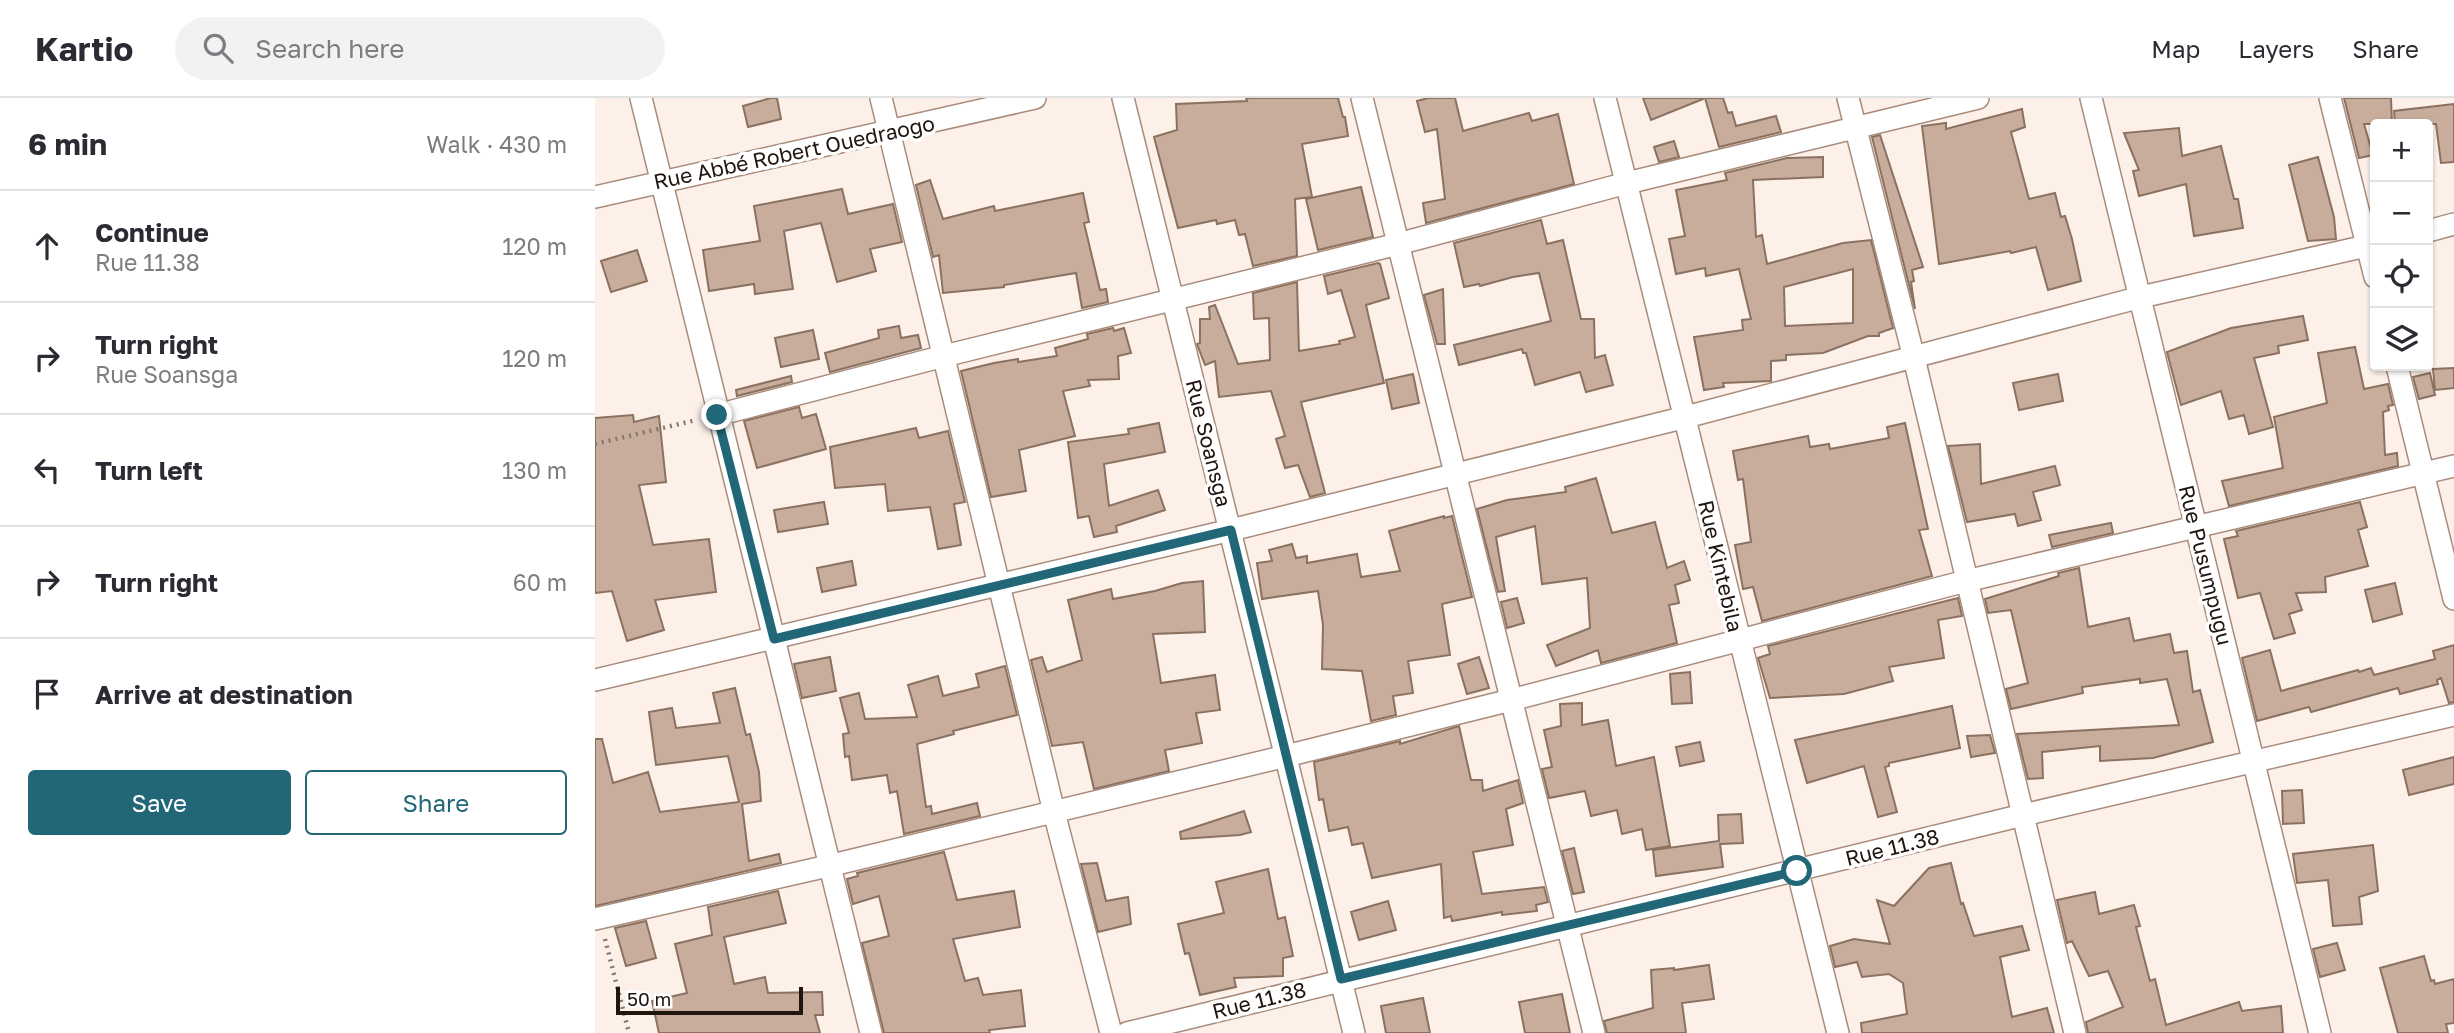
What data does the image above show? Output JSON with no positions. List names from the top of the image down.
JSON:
{
  "streets": {
    "street": [
      "Rue Abbé Robert Ouedraogo",
      "Rue Soansga",
      "Rue Pusumpugu",
      "Rue Kintebila",
      "Rue 11.38"
    ]
  },
  "crossings": [
    ["Rue Soansga", "Rue 11.38"],
    ["Rue Pusumpugu", "Rue 11.38"],
    ["Rue Kintebila", "Rue 11.38"]
  ],
  "scale_bar": "50 m",
  "page": {
    "header": "Kartio",
    "search": "Search here",
    "nav": ["Map", "Layers", "Share"],
    "heading": ["6 min", "Walk · 430 m"],
    "map_buttons": ["+", "−"],
    "list": [
      ["Continue", "Rue 11.38", "120 m"],
      ["Turn right", "Rue Soansga", "120 m"],
      ["Turn left", "130 m"],
      ["Turn right", "60 m"],
      "Arrive at destination"
    ],
    "buttons": ["Save", "Share"],
    "scale": "50 m"
  }
}
